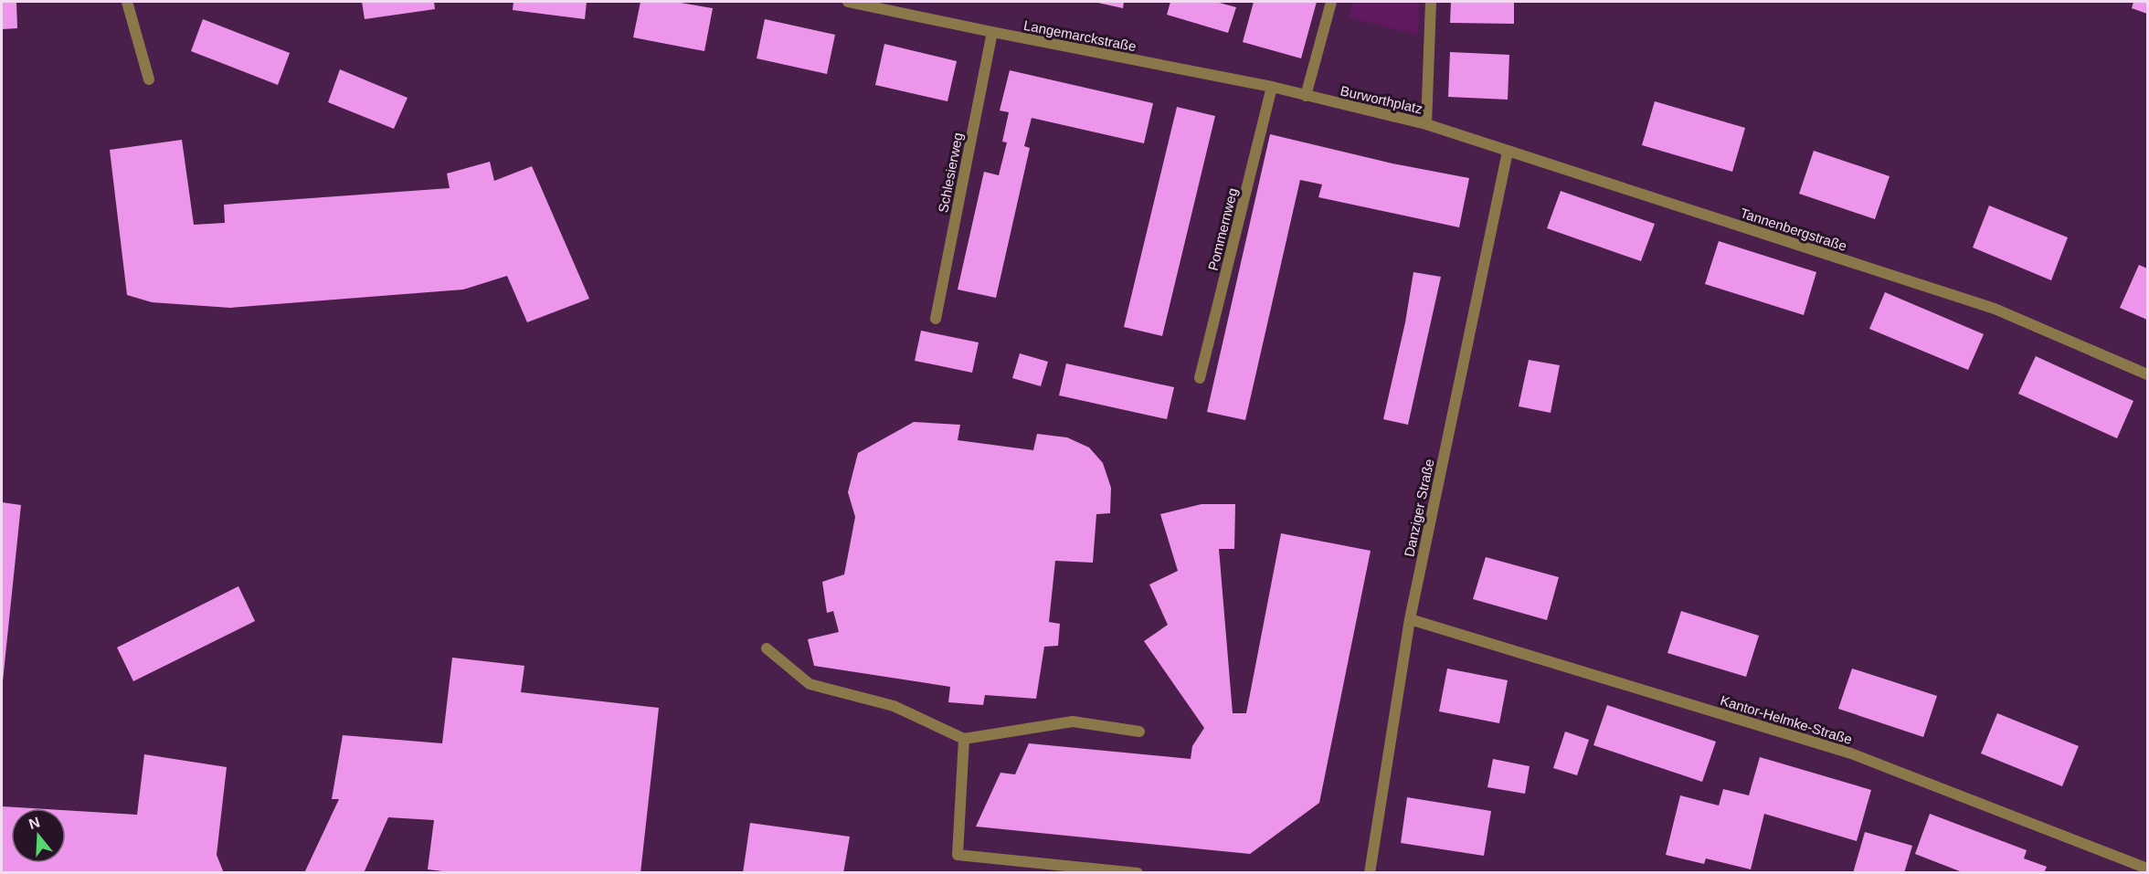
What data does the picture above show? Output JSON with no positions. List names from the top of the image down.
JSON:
{
  "streets": {
    "street": [
      "Langemarckstraße",
      "Burworthplatz",
      "Schlesierweg",
      "Pommernweg",
      "Tannenbergstraße",
      "Danziger Straße",
      "Kantor-Helmke-Straße"
    ]
  },
  "crossings": [
    ["Langemarckstraße", "Burworthplatz"],
    ["Langemarckstraße", "Schlesierweg"],
    ["Langemarckstraße", "Pommernweg"],
    ["Burworthplatz", "Tannenbergstraße"],
    ["Tannenbergstraße", "Danziger Straße"],
    ["Danziger Straße", "Kantor-Helmke-Straße"]
  ],
  "north": "top"
}
